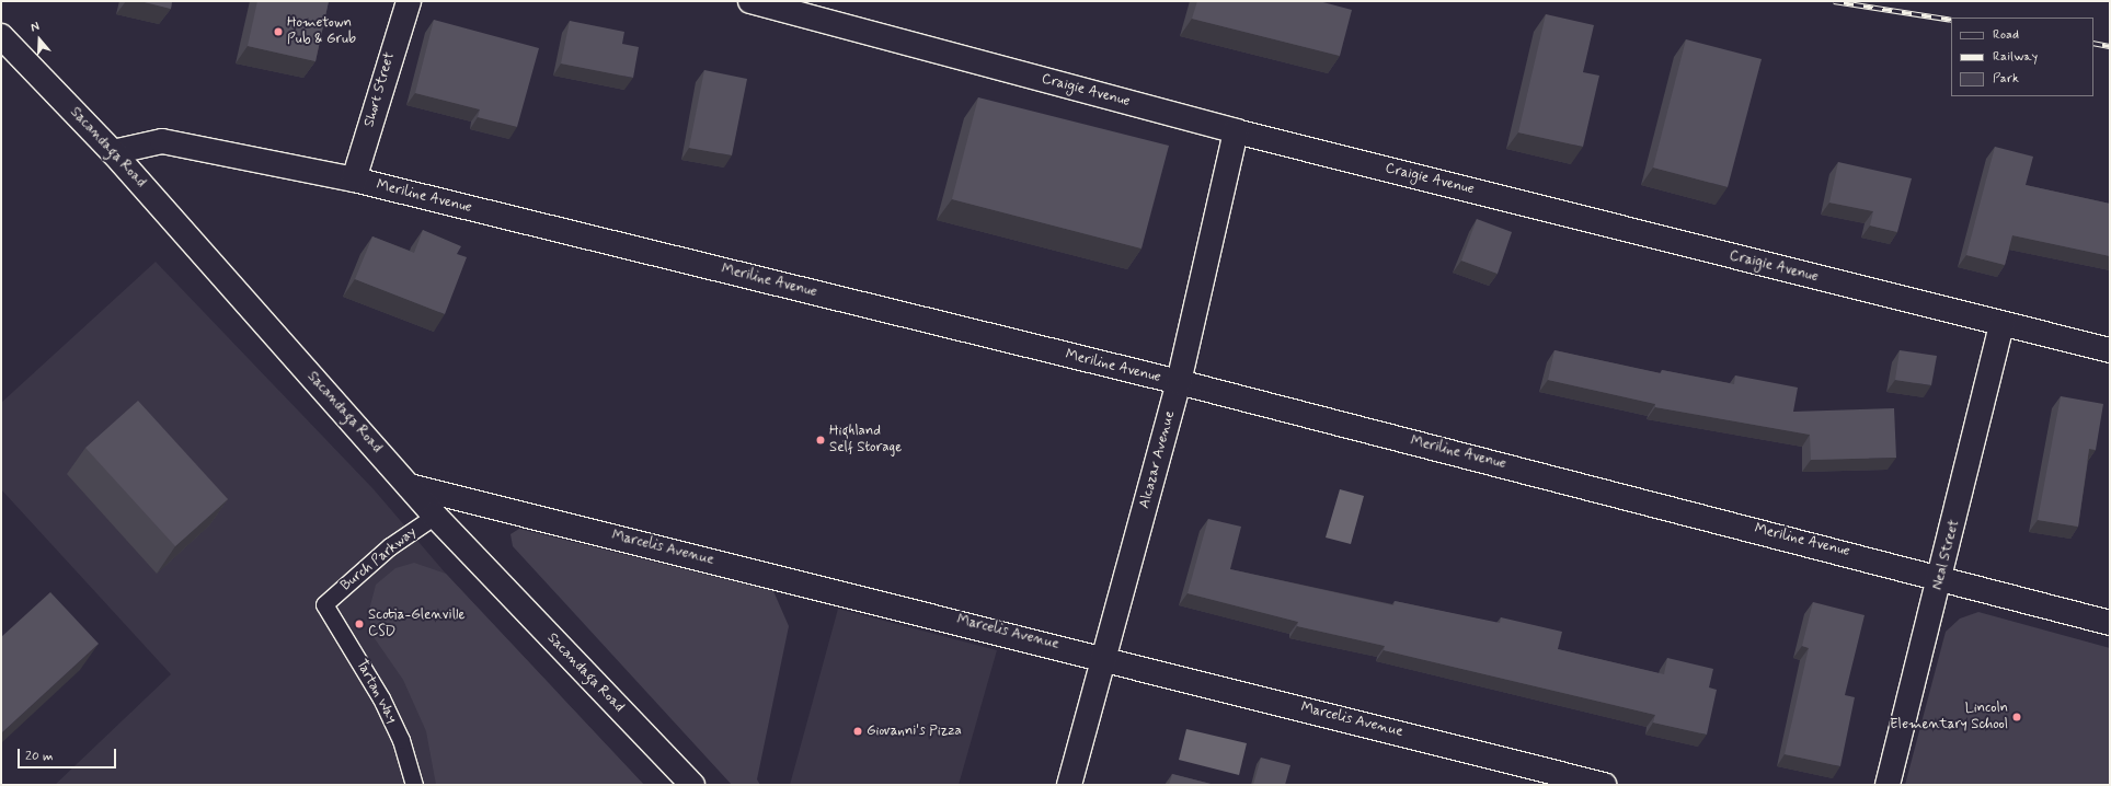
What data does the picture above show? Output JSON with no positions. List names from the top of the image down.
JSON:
{
  "streets": {
    "street": [
      "Short Street",
      "Craigie Avenue",
      "Sacandaga Road",
      "Meriline Avenue",
      "Alcazar Avenue",
      "Marcelis Avenue",
      "Neal Street"
    ],
    "lane": ["Burch Parkway", "Tartan Way"]
  },
  "crossings": [
    ["Short Street", "Meriline Avenue"],
    ["Craigie Avenue", "Alcazar Avenue"],
    ["Craigie Avenue", "Neal Street"],
    ["Sacandaga Road", "Meriline Avenue"],
    ["Sacandaga Road", "Marcelis Avenue"],
    ["Sacandaga Road", "Burch Parkway"],
    ["Meriline Avenue", "Alcazar Avenue"],
    ["Meriline Avenue", "Neal Street"],
    ["Alcazar Avenue", "Marcelis Avenue"],
    ["Burch Parkway", "Tartan Way"]
  ],
  "places": [
    "Hometown Pub & Grub",
    "Highland Self Storage",
    "Scotia-Glenville CSD",
    "Lincoln Elementary School",
    "Giovanni's Pizza"
  ],
  "legend": ["Road", "Railway", "Park"],
  "scale_bar": "20 m",
  "north": "top"
}
